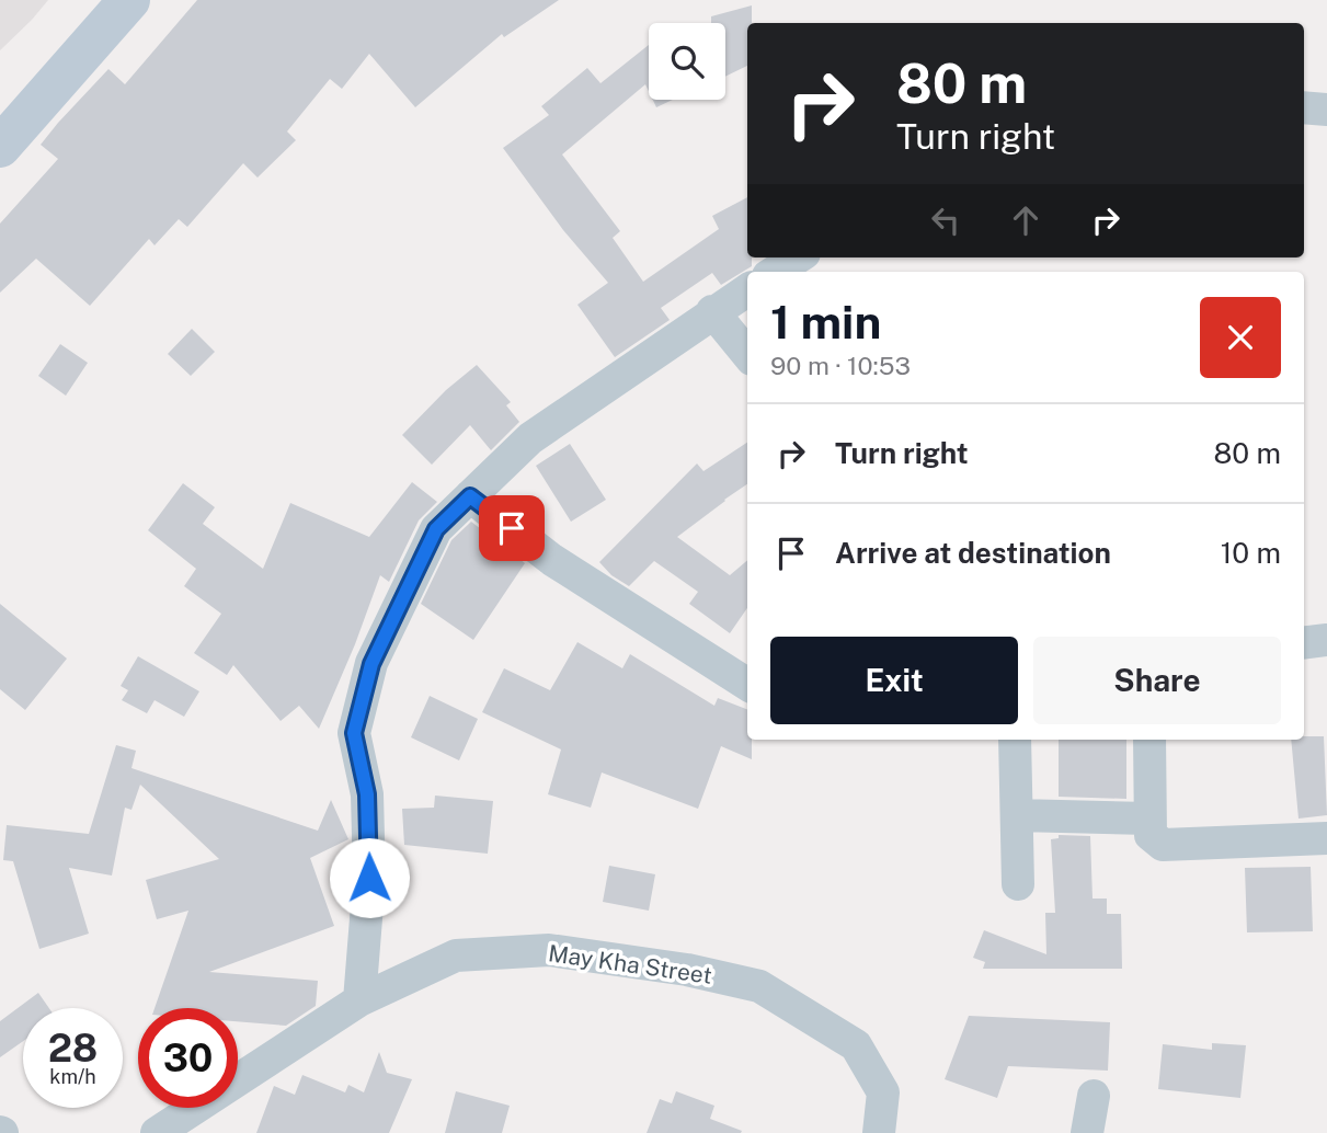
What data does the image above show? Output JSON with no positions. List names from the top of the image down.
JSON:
{
  "streets": {
    "street": ["May Kha Street"]
  },
  "page": {
    "turn": ["80 m", "Turn right"],
    "heading": ["1 min", "90 m · 10:53"],
    "list": [
      {
        "name": "Turn right",
        "value": "80 m"
      },
      {
        "name": "Arrive at destination",
        "value": "10 m"
      }
    ],
    "buttons": ["Exit", "Share"],
    "speed": "28 km/h",
    "limit": "30"
  }
}
